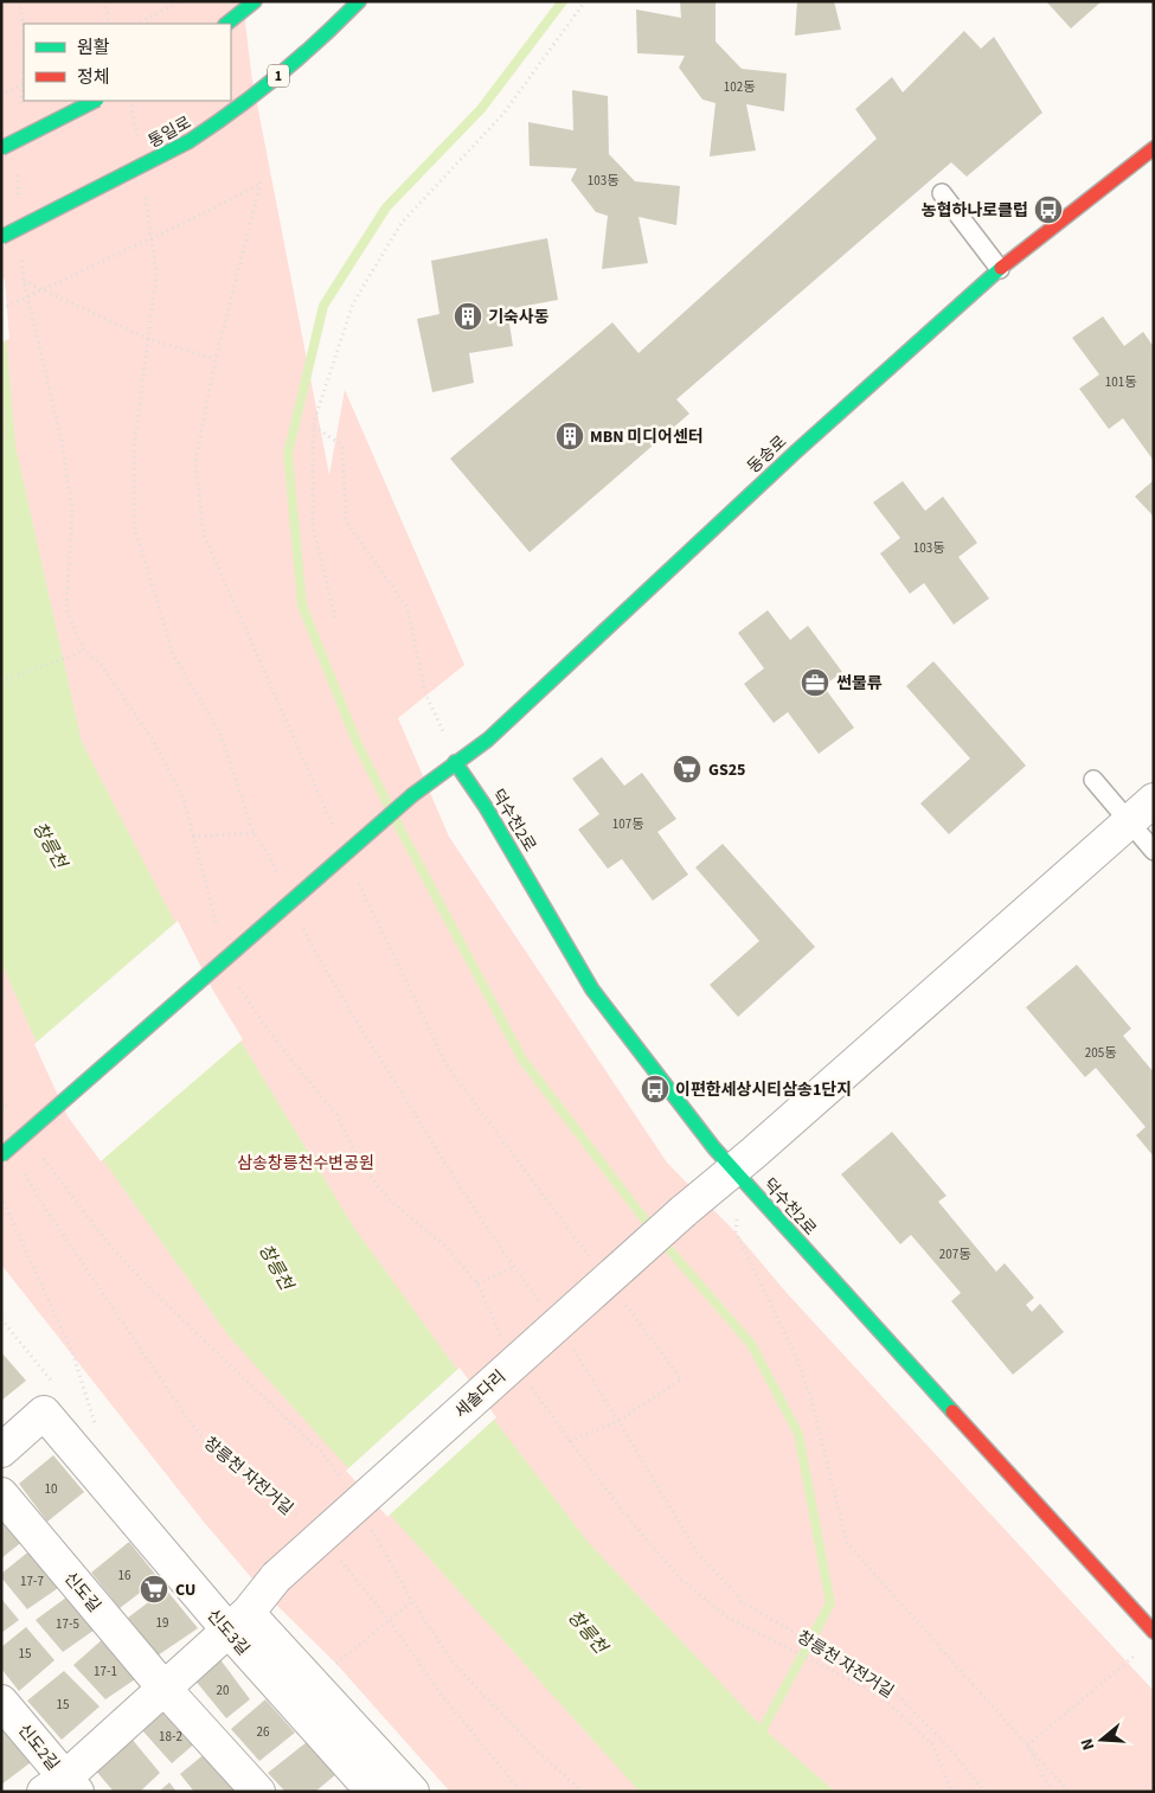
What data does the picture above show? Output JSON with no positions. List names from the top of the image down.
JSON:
{
  "streets": {
    "main road": [
      "1",
      "통일로",
      "동송로",
      "덕수천2로"
    ],
    "street": [
      "세솔다리",
      "신도길",
      "신도3길",
      "신도2길"
    ],
    "path": ["창릉천 자전거길"]
  },
  "crossings": [
    ["동송로", "덕수천2로"],
    ["덕수천2로", "세솔다리"],
    ["세솔다리", "신도3길"]
  ],
  "water": ["창릉천"],
  "parks": ["삼송창릉천수변공원"],
  "places": {
    "bus stop": ["농협하나로클럽", "이편한세상시티삼송1단지"],
    "building": ["기숙사동", "MBN 미디어센터"],
    "office": ["썬물류"],
    "supermarket": ["GS25", "CU"]
  },
  "house_numbers": [
    "102동",
    "103동",
    "101동",
    "103동",
    "107동",
    "205동",
    "207동",
    "10",
    "16",
    "17-7",
    "19",
    "17-5",
    "15",
    "17-1",
    "20",
    "15",
    "26",
    "18-2"
  ],
  "legend": ["원활", "정체"],
  "north": "left"
}
